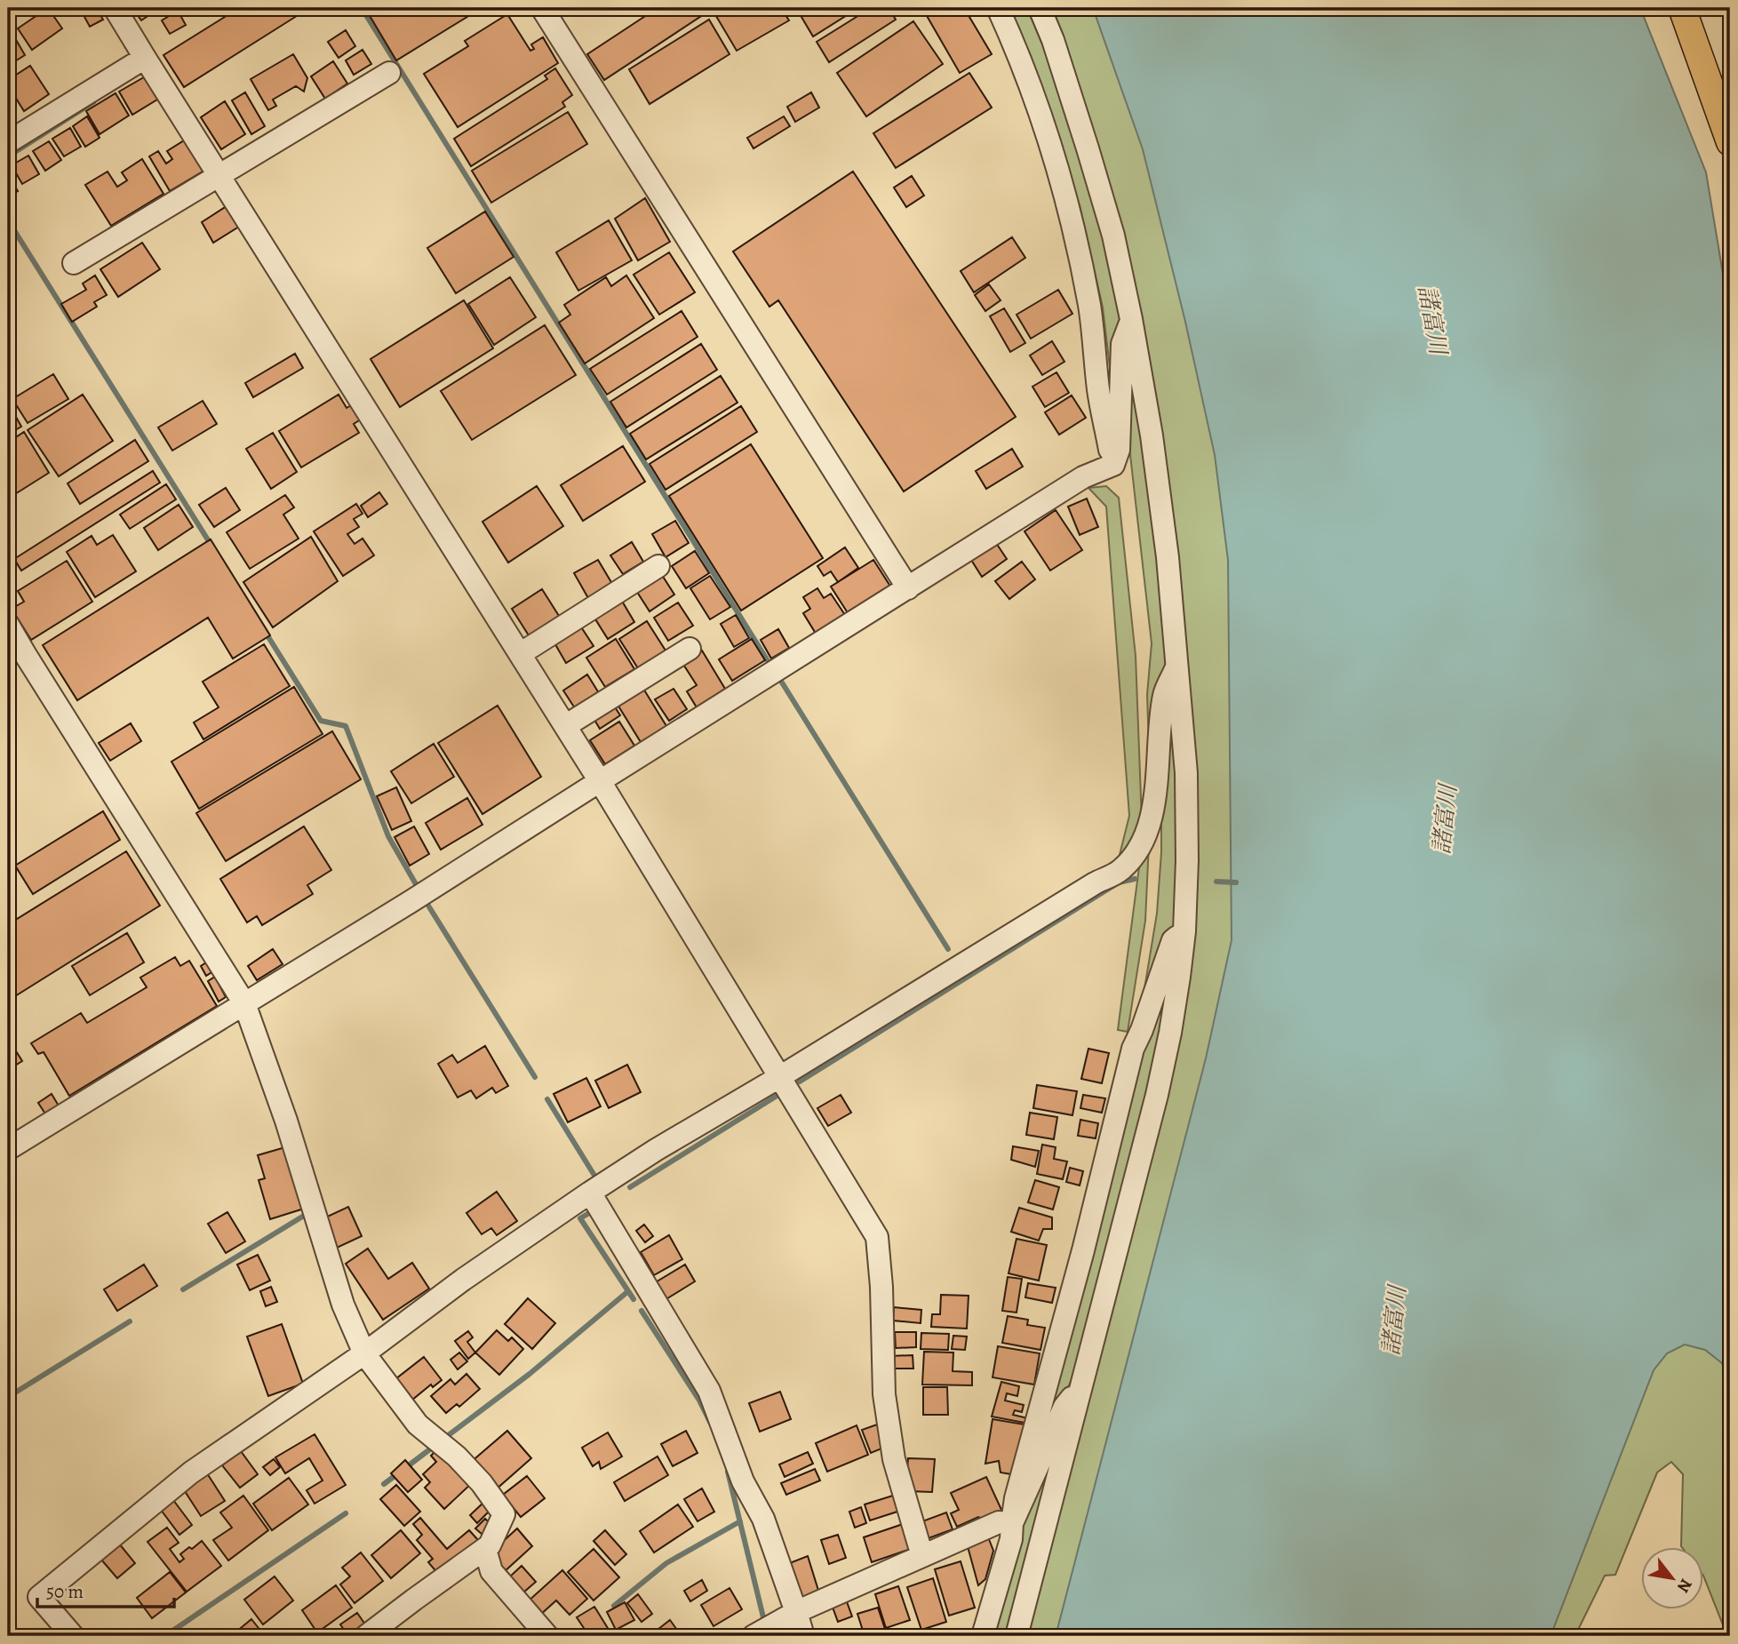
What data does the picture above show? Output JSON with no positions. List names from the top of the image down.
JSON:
{
  "water": ["諸富川"],
  "scale_bar": "50 m",
  "north": "bottom right"
}
